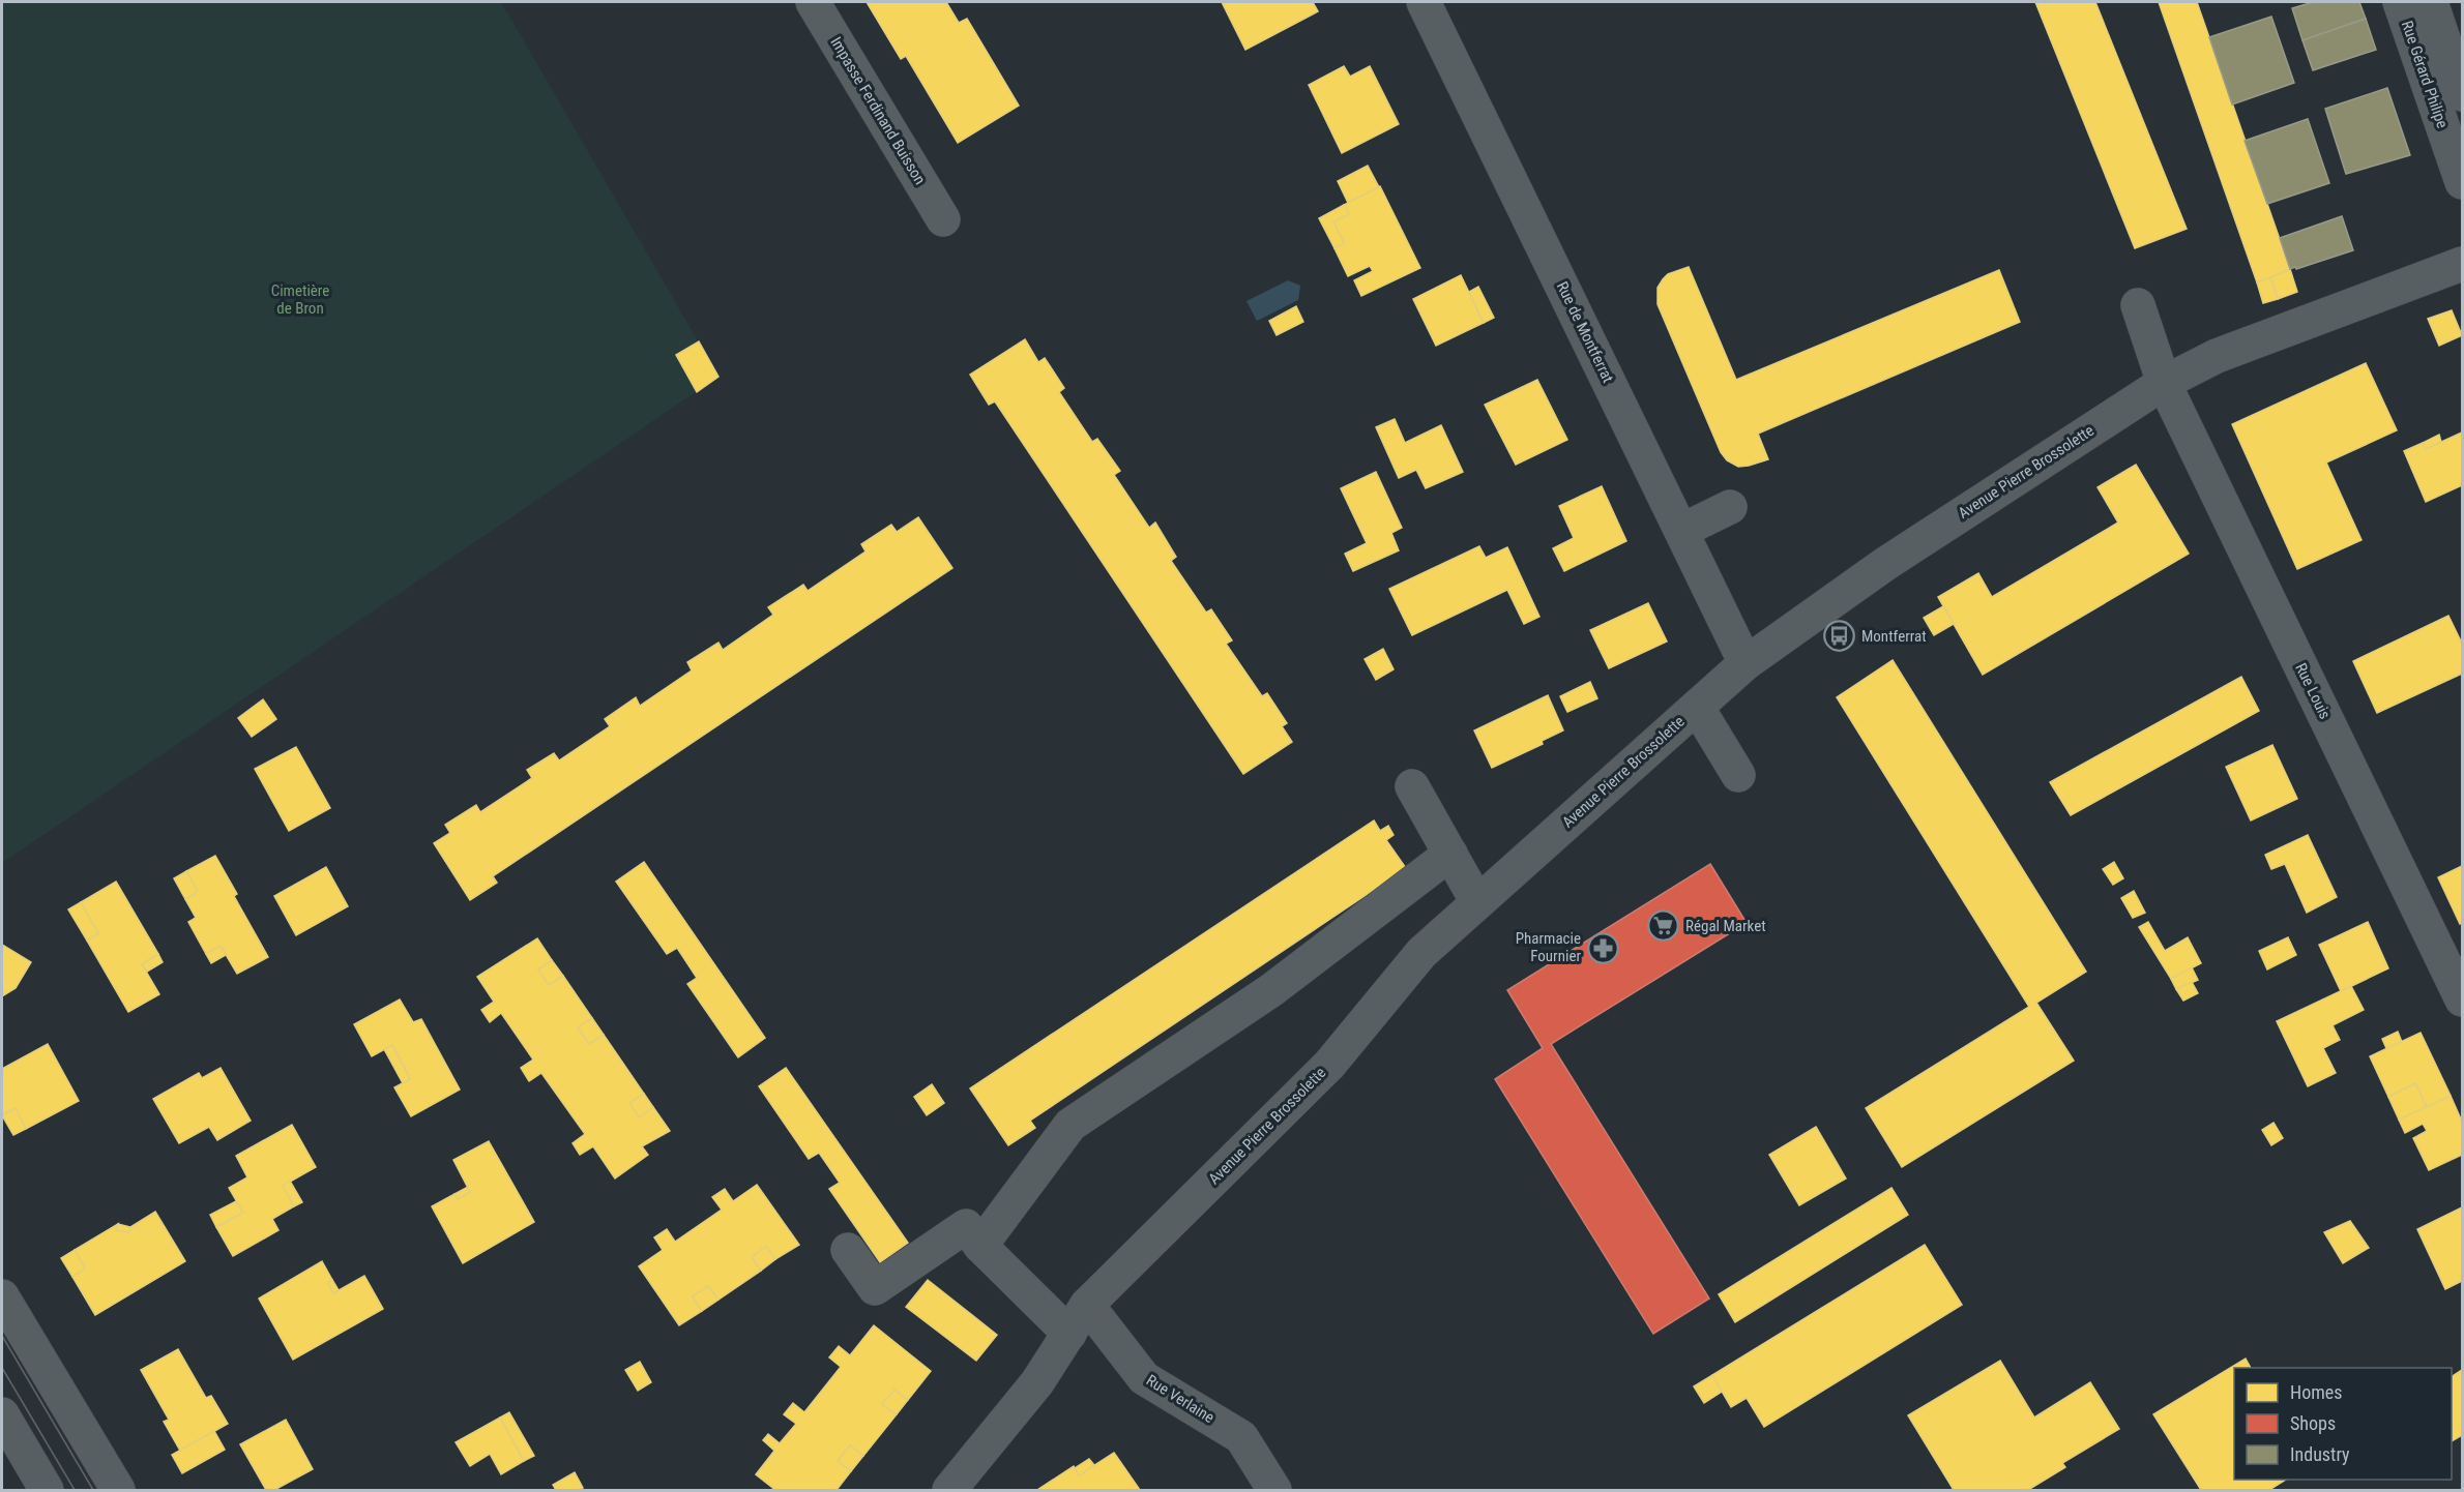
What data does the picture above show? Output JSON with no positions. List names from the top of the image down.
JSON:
{
  "streets": {
    "street": [
      "Rue Gérard Philipe",
      "Impasse Ferdinand Buisson",
      "Rue de Montferrat",
      "Avenue Pierre Brossolette",
      "Rue Louis",
      "Rue Verlaine"
    ]
  },
  "crossings": [
    ["Rue de Montferrat", "Avenue Pierre Brossolette"],
    ["Avenue Pierre Brossolette", "Rue Louis"],
    ["Avenue Pierre Brossolette", "Rue Verlaine"]
  ],
  "parks": ["Cimetière de Bron"],
  "places": {
    "bus stop": ["Montferrat"],
    "supermarket": ["Régal Market"],
    "pharmacy": ["Pharmacie Fournier"]
  },
  "legend": ["Homes", "Shops", "Industry"]
}
